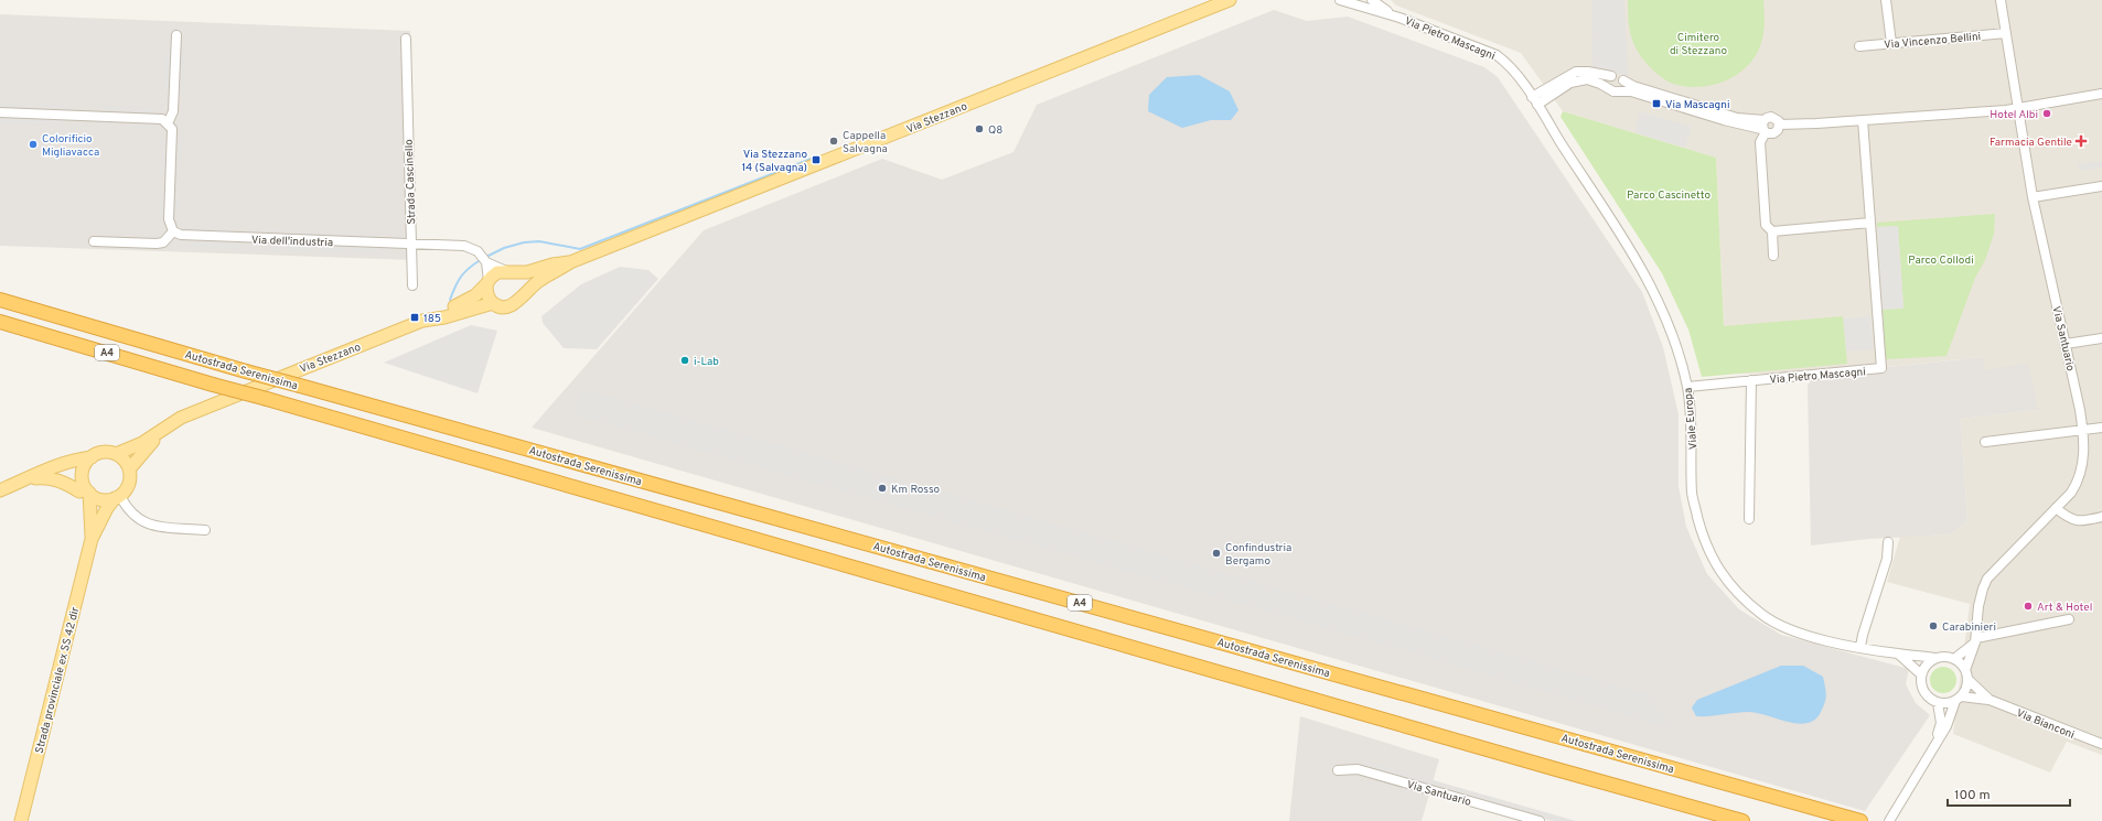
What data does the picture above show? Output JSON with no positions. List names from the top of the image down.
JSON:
{
  "streets": {
    "highway": ["A4", "Autostrada Serenissima"],
    "main road": ["Via Stezzano", "Strada provinciale ex SS 42 dir"],
    "street": [
      "Via Pietro Mascagni",
      "Via Vincenzo Bellini",
      "Strada Cascinello",
      "Via dell'industria",
      "Via Santuario",
      "Viale Europa",
      "Via Bianconi"
    ]
  },
  "crossings": [
    ["Via Pietro Mascagni", "Viale Europa"],
    ["Via Vincenzo Bellini", "Via Santuario"],
    ["Via Stezzano", "Strada provinciale ex SS 42 dir"],
    ["Strada Cascinello", "Via dell'industria"],
    ["Via Santuario", "Viale Europa"],
    ["Via Santuario", "Via Bianconi"],
    ["Viale Europa", "Via Bianconi"]
  ],
  "parks": ["Cimitero di Stezzano", "Parco Cascinetto", "Parco Collodi"],
  "places": {
    "transit": ["Via Mascagni", "Via Stezzano 14 (Salvagna)", "185"],
    "other": [
      "Hotel Albi",
      "Q8",
      "Cappella Salvagna",
      "Colorificio Migliavacca",
      "i-Lab",
      "Km Rosso",
      "Confindustria Bergamo",
      "Art & Hotel",
      "Carabinieri"
    ],
    "health": ["Farmacia Gentile"]
  },
  "scale_bar": "100 m"
}
